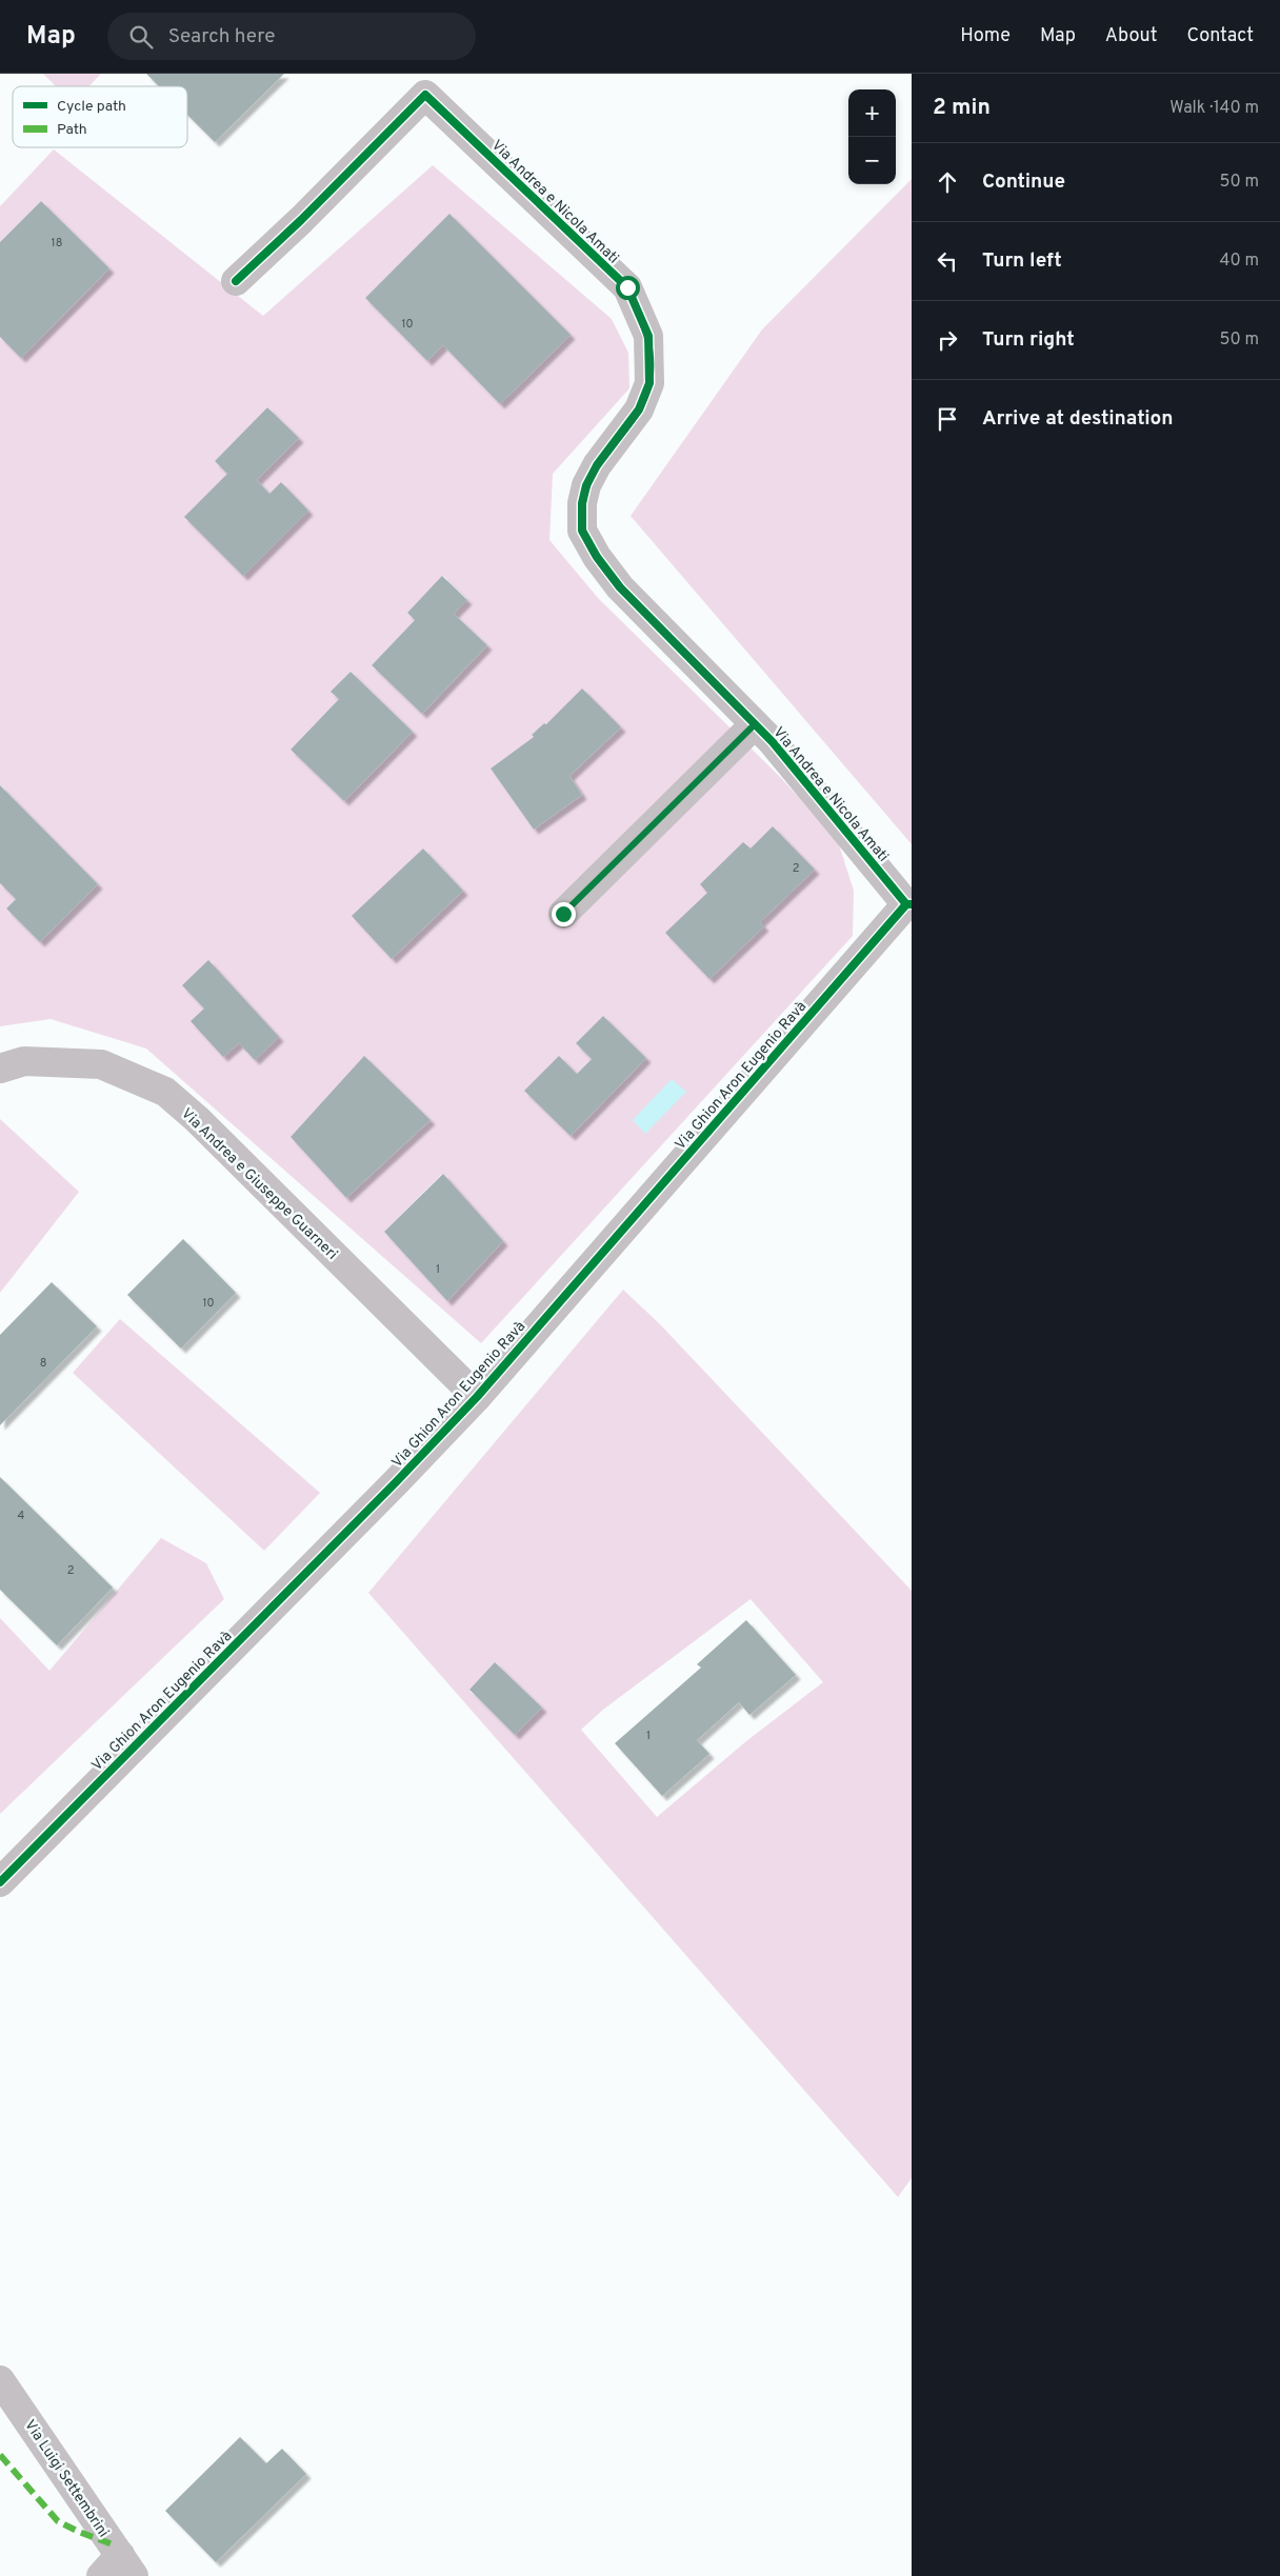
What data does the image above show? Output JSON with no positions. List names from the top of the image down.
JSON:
{
  "streets": {
    "street": [
      "Via Andrea e Nicola Amati",
      "Via Ghion Aron Eugenio Ravà",
      "Via Andrea e Giuseppe Guarneri",
      "Via Luigi Settembrini"
    ]
  },
  "crossings": [
    ["Via Andrea e Nicola Amati", "Via Ghion Aron Eugenio Ravà"],
    ["Via Ghion Aron Eugenio Ravà", "Via Andrea e Giuseppe Guarneri"]
  ],
  "house_numbers": [
    "18",
    "10",
    "2",
    "1",
    "10",
    "8",
    "4",
    "2",
    "1"
  ],
  "legend": ["Cycle path", "Path"],
  "page": {
    "header": "Map",
    "search": "Search here",
    "nav": [
      "Home",
      "Map",
      "About",
      "Contact"
    ],
    "heading": ["2 min", "Walk · 140 m"],
    "map_buttons": ["+", "−"],
    "list": [
      ["Continue", "50 m"],
      ["Turn left", "40 m"],
      ["Turn right", "50 m"],
      "Arrive at destination"
    ]
  }
}
